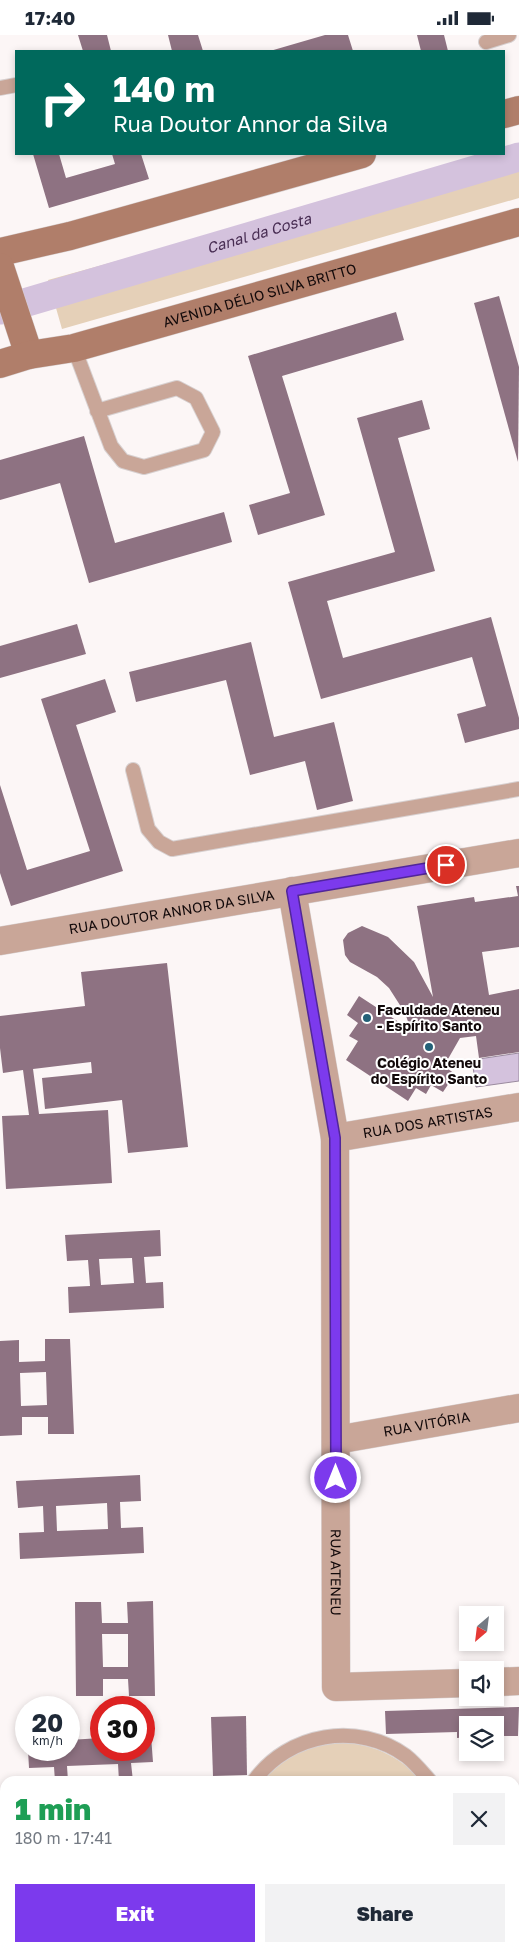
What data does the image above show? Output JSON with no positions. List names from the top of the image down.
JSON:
{
  "streets": {
    "main road": ["AVENIDA DÉLIO SILVA BRITTO"],
    "street": [
      "RUA DOUTOR ANNOR DA SILVA",
      "RUA DOS ARTISTAS",
      "RUA VITÓRIA",
      "RUA ATENEU"
    ]
  },
  "crossings": [
    ["RUA DOUTOR ANNOR DA SILVA", "RUA ATENEU"],
    ["RUA DOS ARTISTAS", "RUA ATENEU"],
    ["RUA VITÓRIA", "RUA ATENEU"]
  ],
  "water": ["Canal da Costa"],
  "places": ["Faculdade Ateneu - Espírito Santo", "Colégio Ateneu do Espírito Santo"],
  "north": "bottom left",
  "page": {
    "status": "17:40",
    "turn": ["140 m", "Rua Doutor Annor da Silva"],
    "speed": "20 km/h",
    "limit": "30",
    "heading": ["1 min", "180 m · 17:41"],
    "buttons": ["Exit", "Share"]
  }
}
